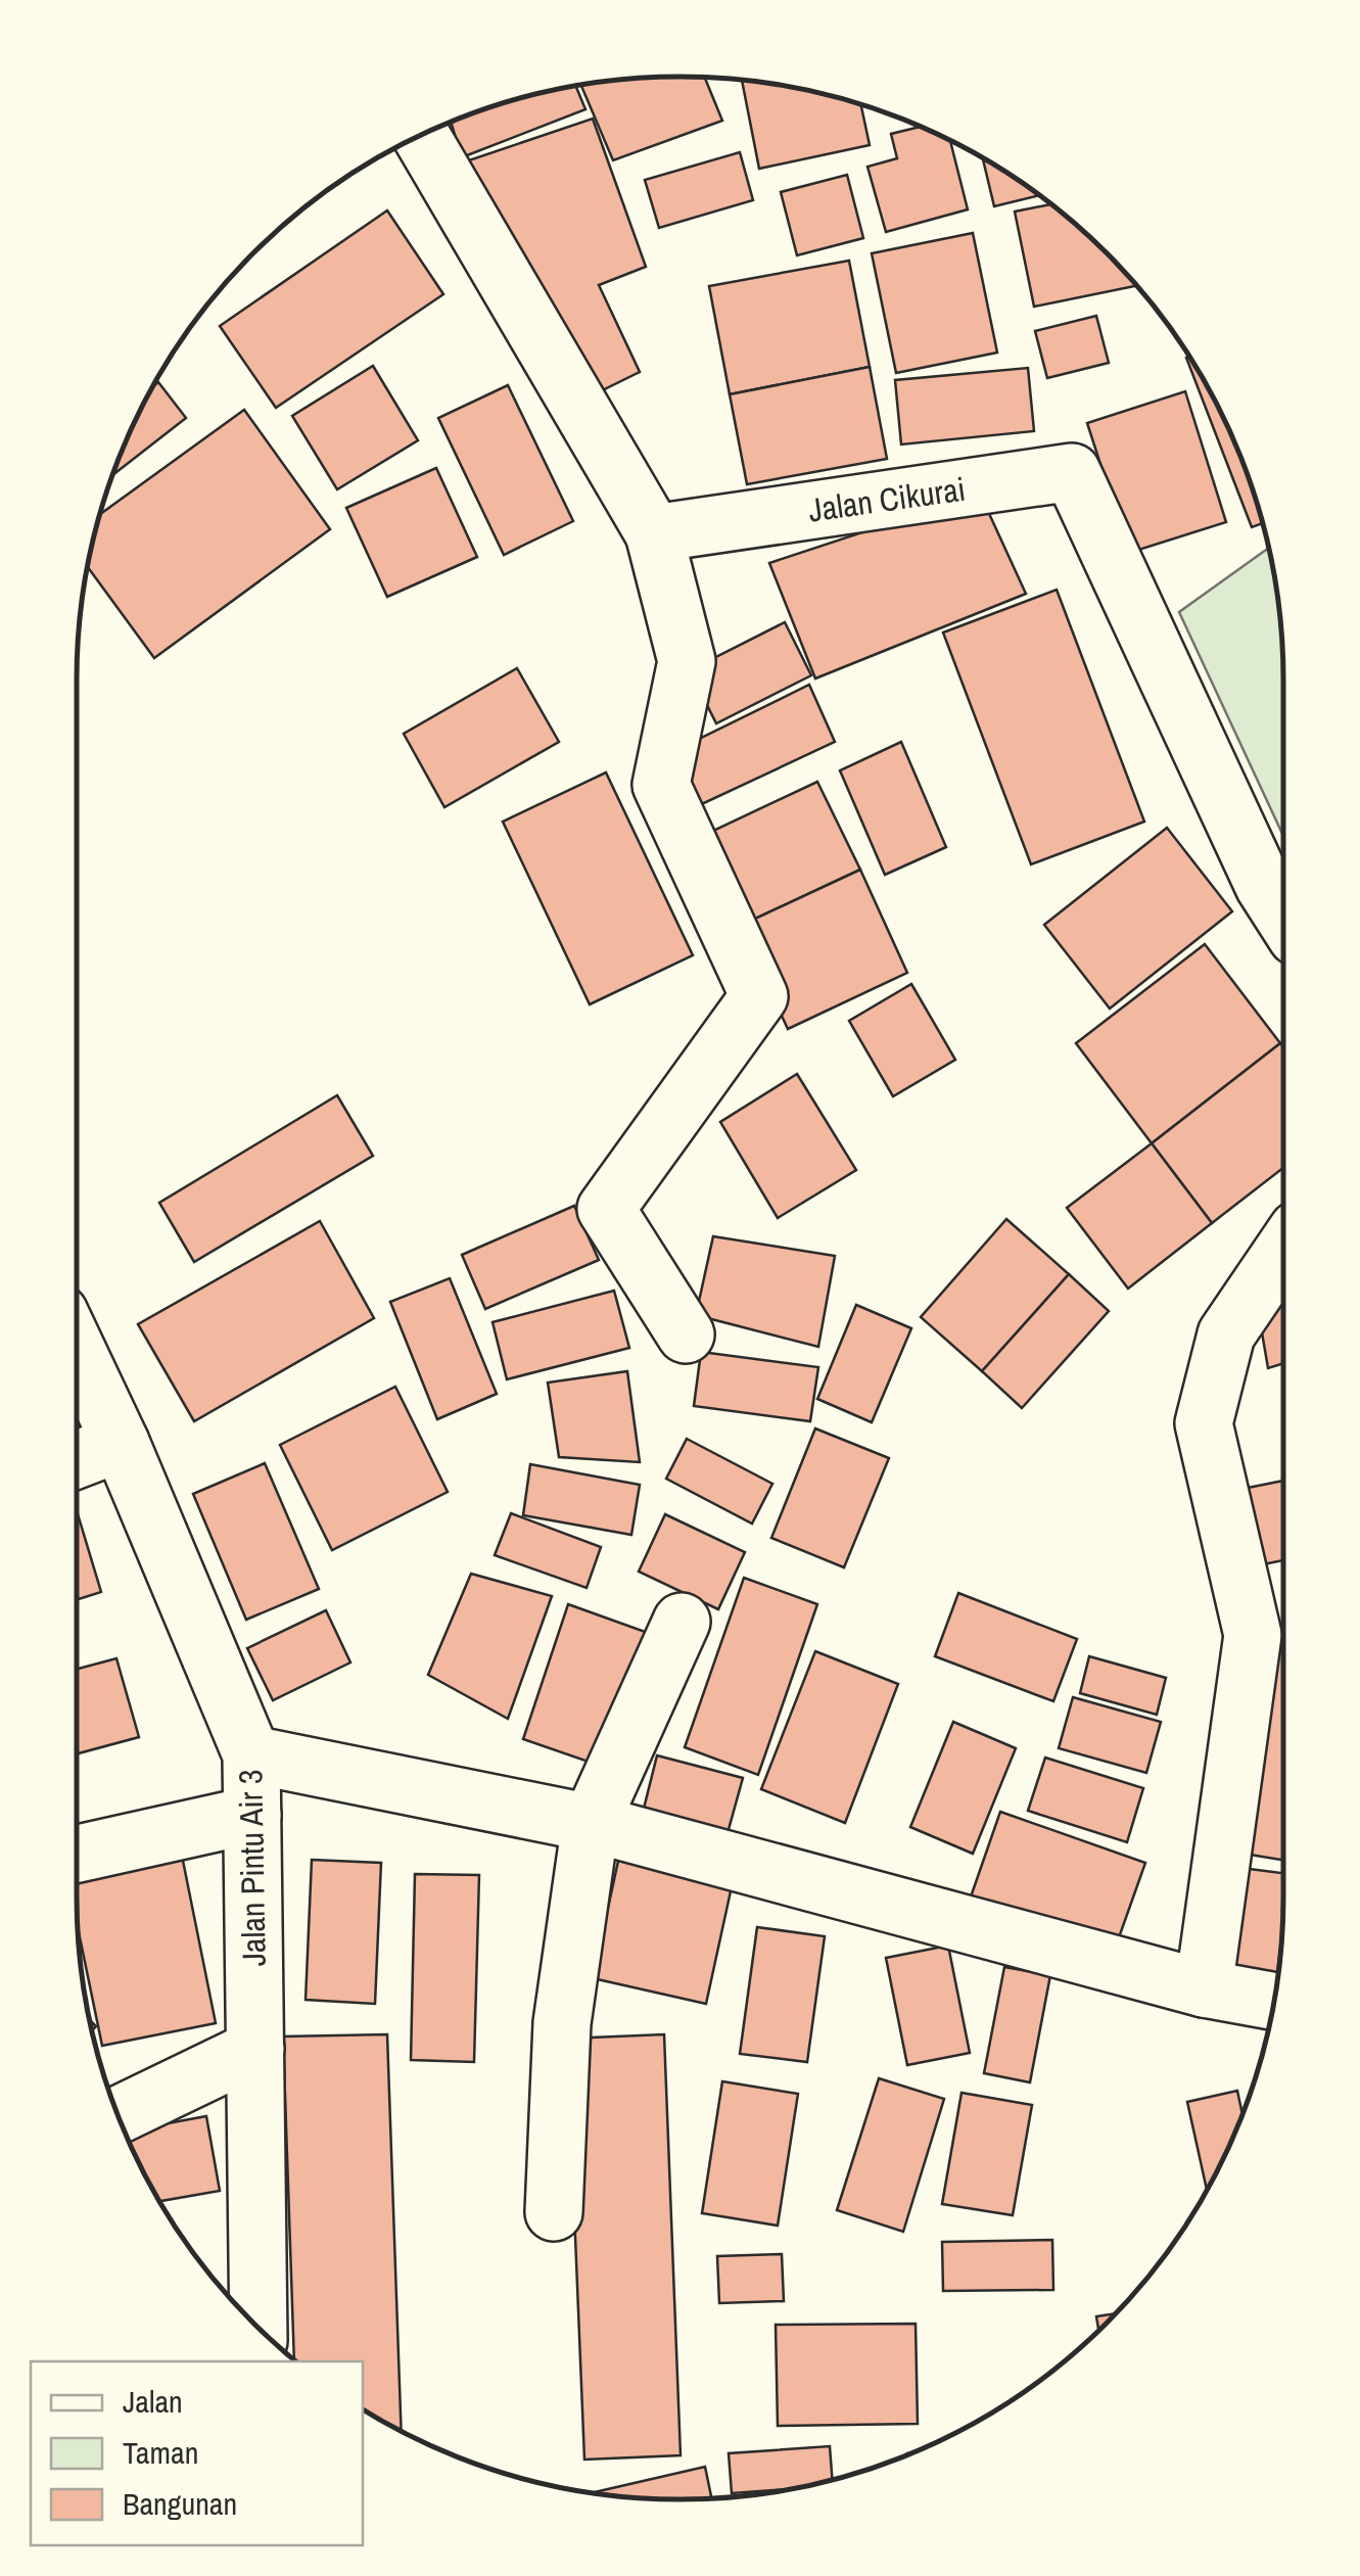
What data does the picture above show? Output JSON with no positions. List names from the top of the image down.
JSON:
{
  "streets": {
    "street": ["Jalan Cikurai", "Jalan Pintu Air 3"]
  },
  "legend": ["Jalan", "Taman", "Bangunan"]
}
